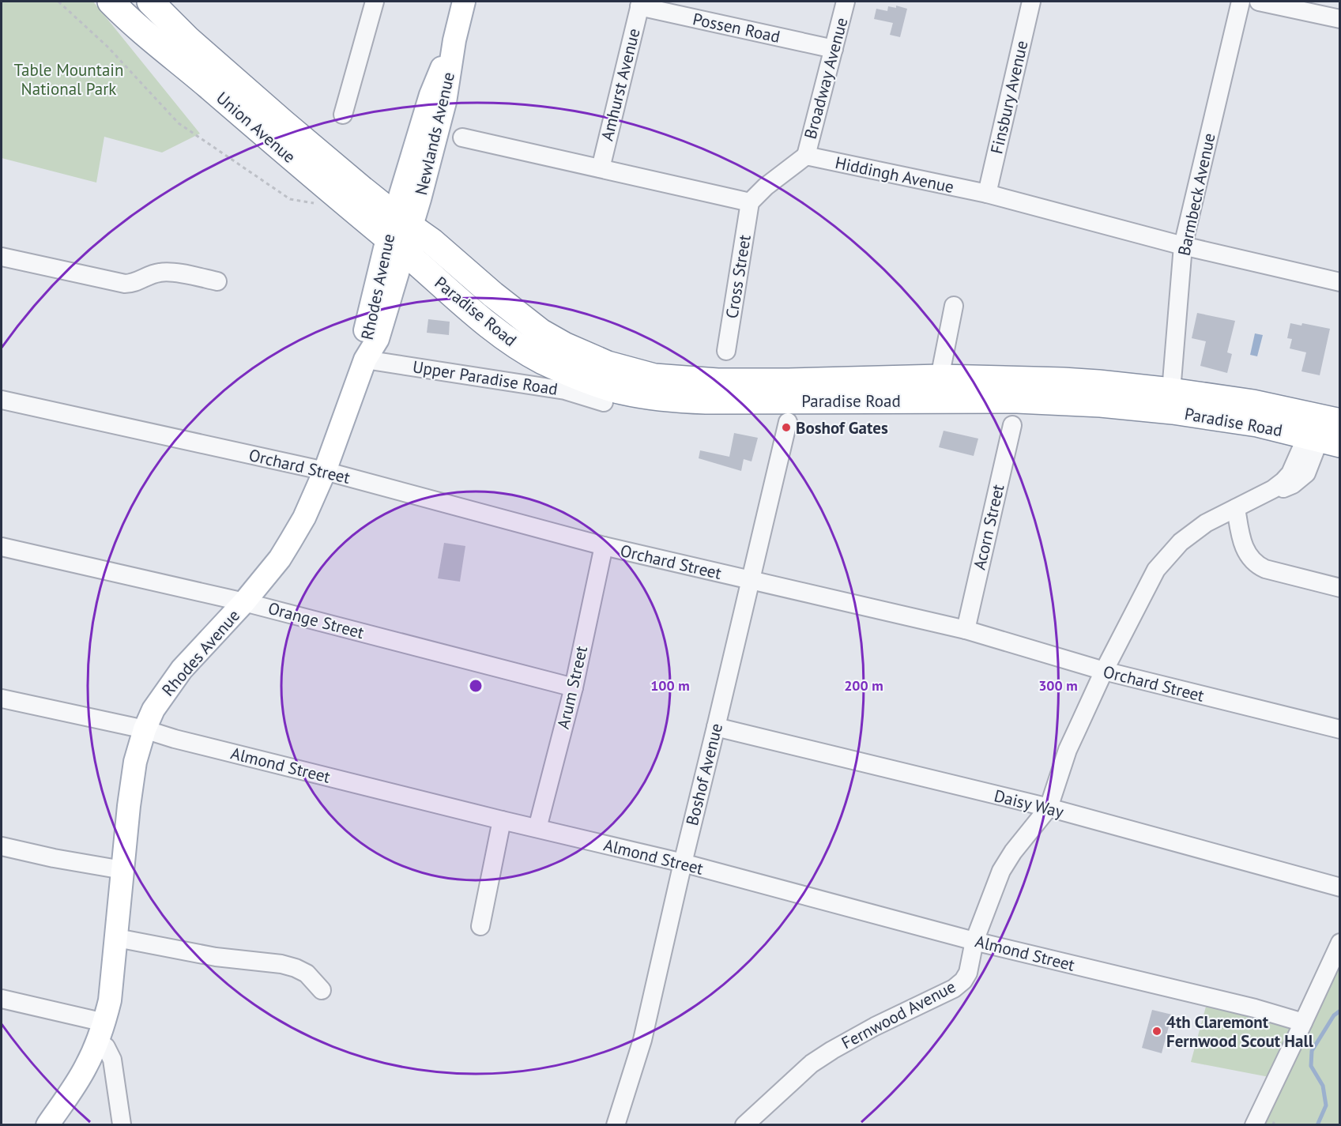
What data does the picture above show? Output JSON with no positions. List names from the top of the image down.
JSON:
{
  "streets": {
    "highway": ["Union Avenue", "Paradise Road"],
    "main road": ["Newlands Avenue", "Rhodes Avenue"],
    "street": [
      "Possen Road",
      "Broadway Avenue",
      "Amhurst Avenue",
      "Finsbury Avenue",
      "Hiddingh Avenue",
      "Barmbeck Avenue",
      "Cross Street",
      "Upper Paradise Road",
      "Orchard Street",
      "Acorn Street",
      "Orange Street",
      "Arum Street",
      "Almond Street",
      "Boshof Avenue",
      "Daisy Way",
      "Fernwood Avenue"
    ]
  },
  "crossings": [
    ["Possen Road", "Broadway Avenue"],
    ["Possen Road", "Amhurst Avenue"],
    ["Broadway Avenue", "Hiddingh Avenue"],
    ["Finsbury Avenue", "Hiddingh Avenue"],
    ["Union Avenue", "Newlands Avenue"],
    ["Union Avenue", "Rhodes Avenue"],
    ["Union Avenue", "Paradise Road"],
    ["Newlands Avenue", "Rhodes Avenue"],
    ["Newlands Avenue", "Paradise Road"],
    ["Hiddingh Avenue", "Barmbeck Avenue"],
    ["Barmbeck Avenue", "Paradise Road"],
    ["Rhodes Avenue", "Paradise Road"],
    ["Rhodes Avenue", "Upper Paradise Road"],
    ["Rhodes Avenue", "Orchard Street"],
    ["Rhodes Avenue", "Orange Street"],
    ["Rhodes Avenue", "Almond Street"],
    ["Paradise Road", "Fernwood Avenue"],
    ["Orchard Street", "Acorn Street"],
    ["Orchard Street", "Arum Street"],
    ["Orchard Street", "Boshof Avenue"],
    ["Orchard Street", "Fernwood Avenue"],
    ["Orange Street", "Arum Street"],
    ["Arum Street", "Almond Street"],
    ["Almond Street", "Boshof Avenue"],
    ["Almond Street", "Fernwood Avenue"],
    ["Boshof Avenue", "Daisy Way"],
    ["Daisy Way", "Fernwood Avenue"]
  ],
  "parks": ["Table Mountain National Park"],
  "places": ["Boshof Gates", "4th Claremont Fernwood Scout Hall"],
  "rings": ["100 m", "200 m", "300 m"]
}
